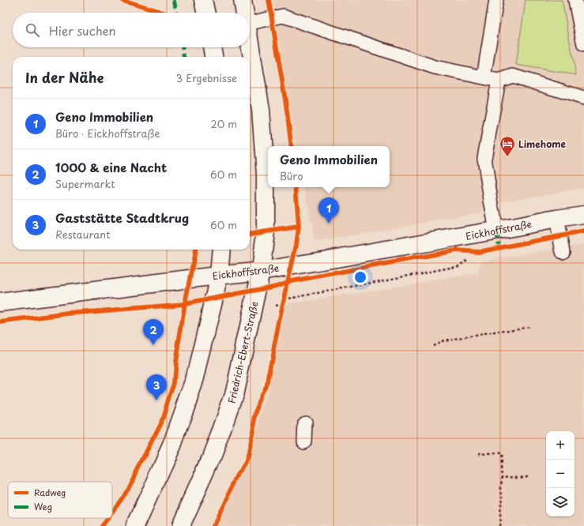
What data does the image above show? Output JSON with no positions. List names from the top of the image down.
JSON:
{
  "streets": {
    "main road": ["Eickhoffstraße", "Friedrich-Ebert-Straße"]
  },
  "crossings": [
    ["Eickhoffstraße", "Friedrich-Ebert-Straße"]
  ],
  "places": {
    "hotel": ["Limehome"]
  },
  "legend": ["Radweg", "Weg"],
  "page": {
    "search": "Hier suchen",
    "heading": ["In der Nähe", "3 Ergebnisse"],
    "list": [
      {
        "mark": "1",
        "name": "Geno Immobilien",
        "note": "Büro · Eickhoffstraße",
        "value": "20 m"
      },
      {
        "mark": "2",
        "name": "1000 & eine Nacht",
        "note": "Supermarkt",
        "value": "60 m"
      },
      {
        "mark": "3",
        "name": "Gaststätte Stadtkrug",
        "note": "Restaurant",
        "value": "60 m"
      }
    ],
    "popup": ["Geno Immobilien", "Büro"],
    "pins": ["1", "2", "3"],
    "map_buttons": ["+", "−"]
  }
}
